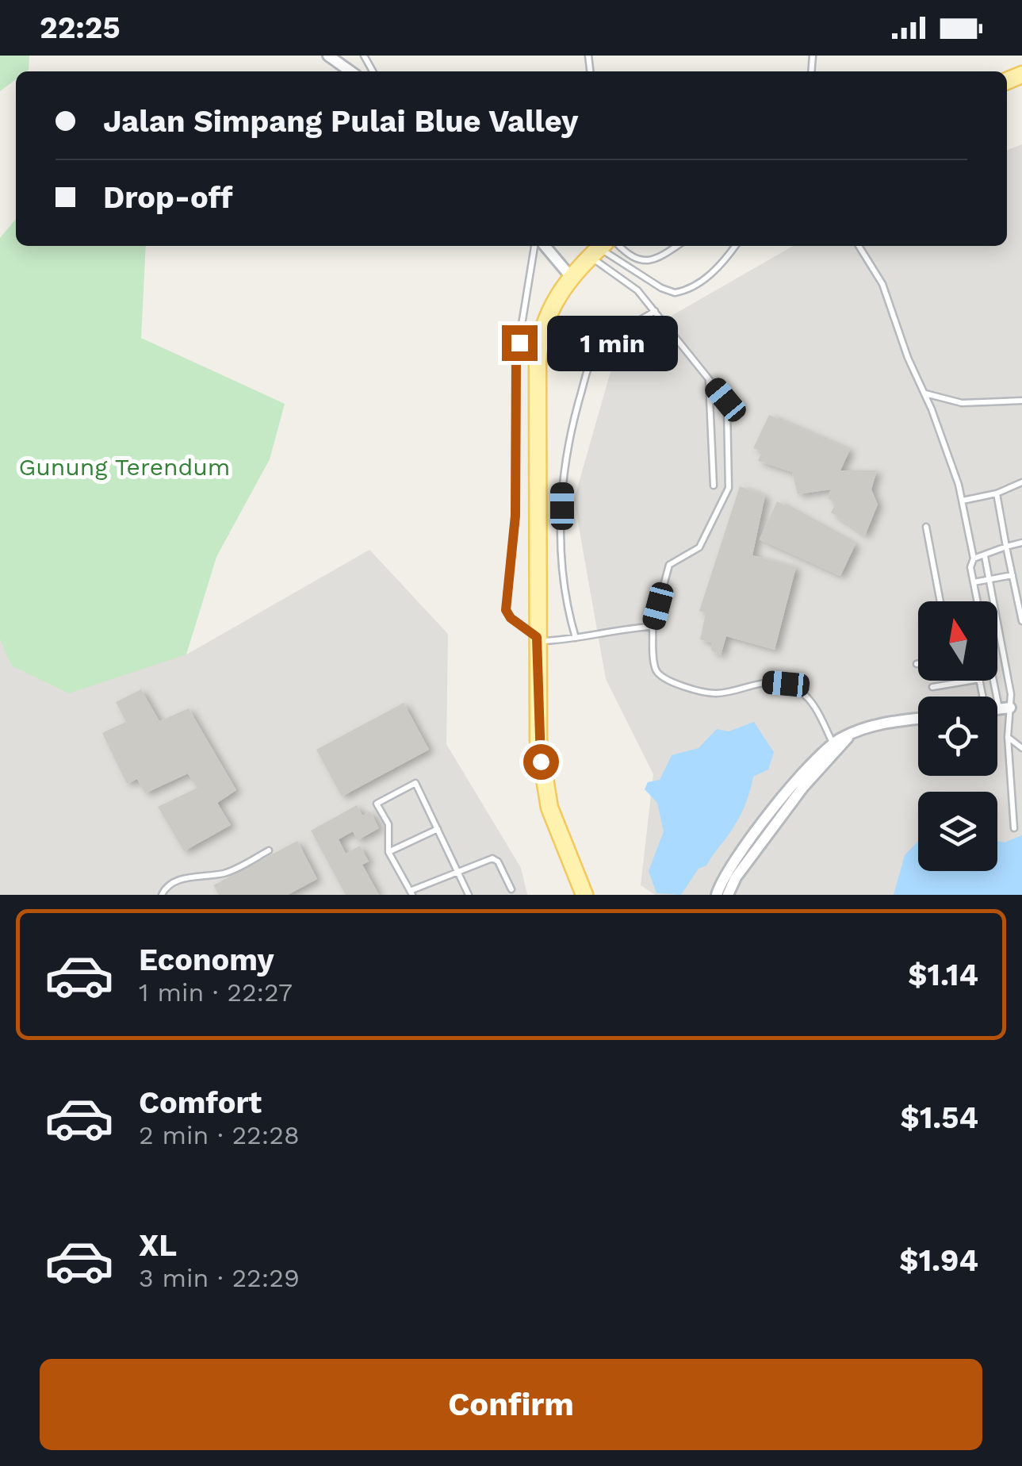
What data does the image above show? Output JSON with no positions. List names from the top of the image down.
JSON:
{
  "parks": ["Gunung Terendum"],
  "north": "top",
  "page": {
    "status": "22:25",
    "banner": ["Jalan Simpang Pulai Blue Valley", "Drop-off"],
    "bubble": "1 min",
    "list": [
      {
        "name": "Economy",
        "note": "1 min · 22:27",
        "value": "$1.14"
      },
      {
        "name": "Comfort",
        "note": "2 min · 22:28",
        "value": "$1.54"
      },
      {
        "name": "XL",
        "note": "3 min · 22:29",
        "value": "$1.94"
      }
    ],
    "buttons": "Confirm"
  }
}
